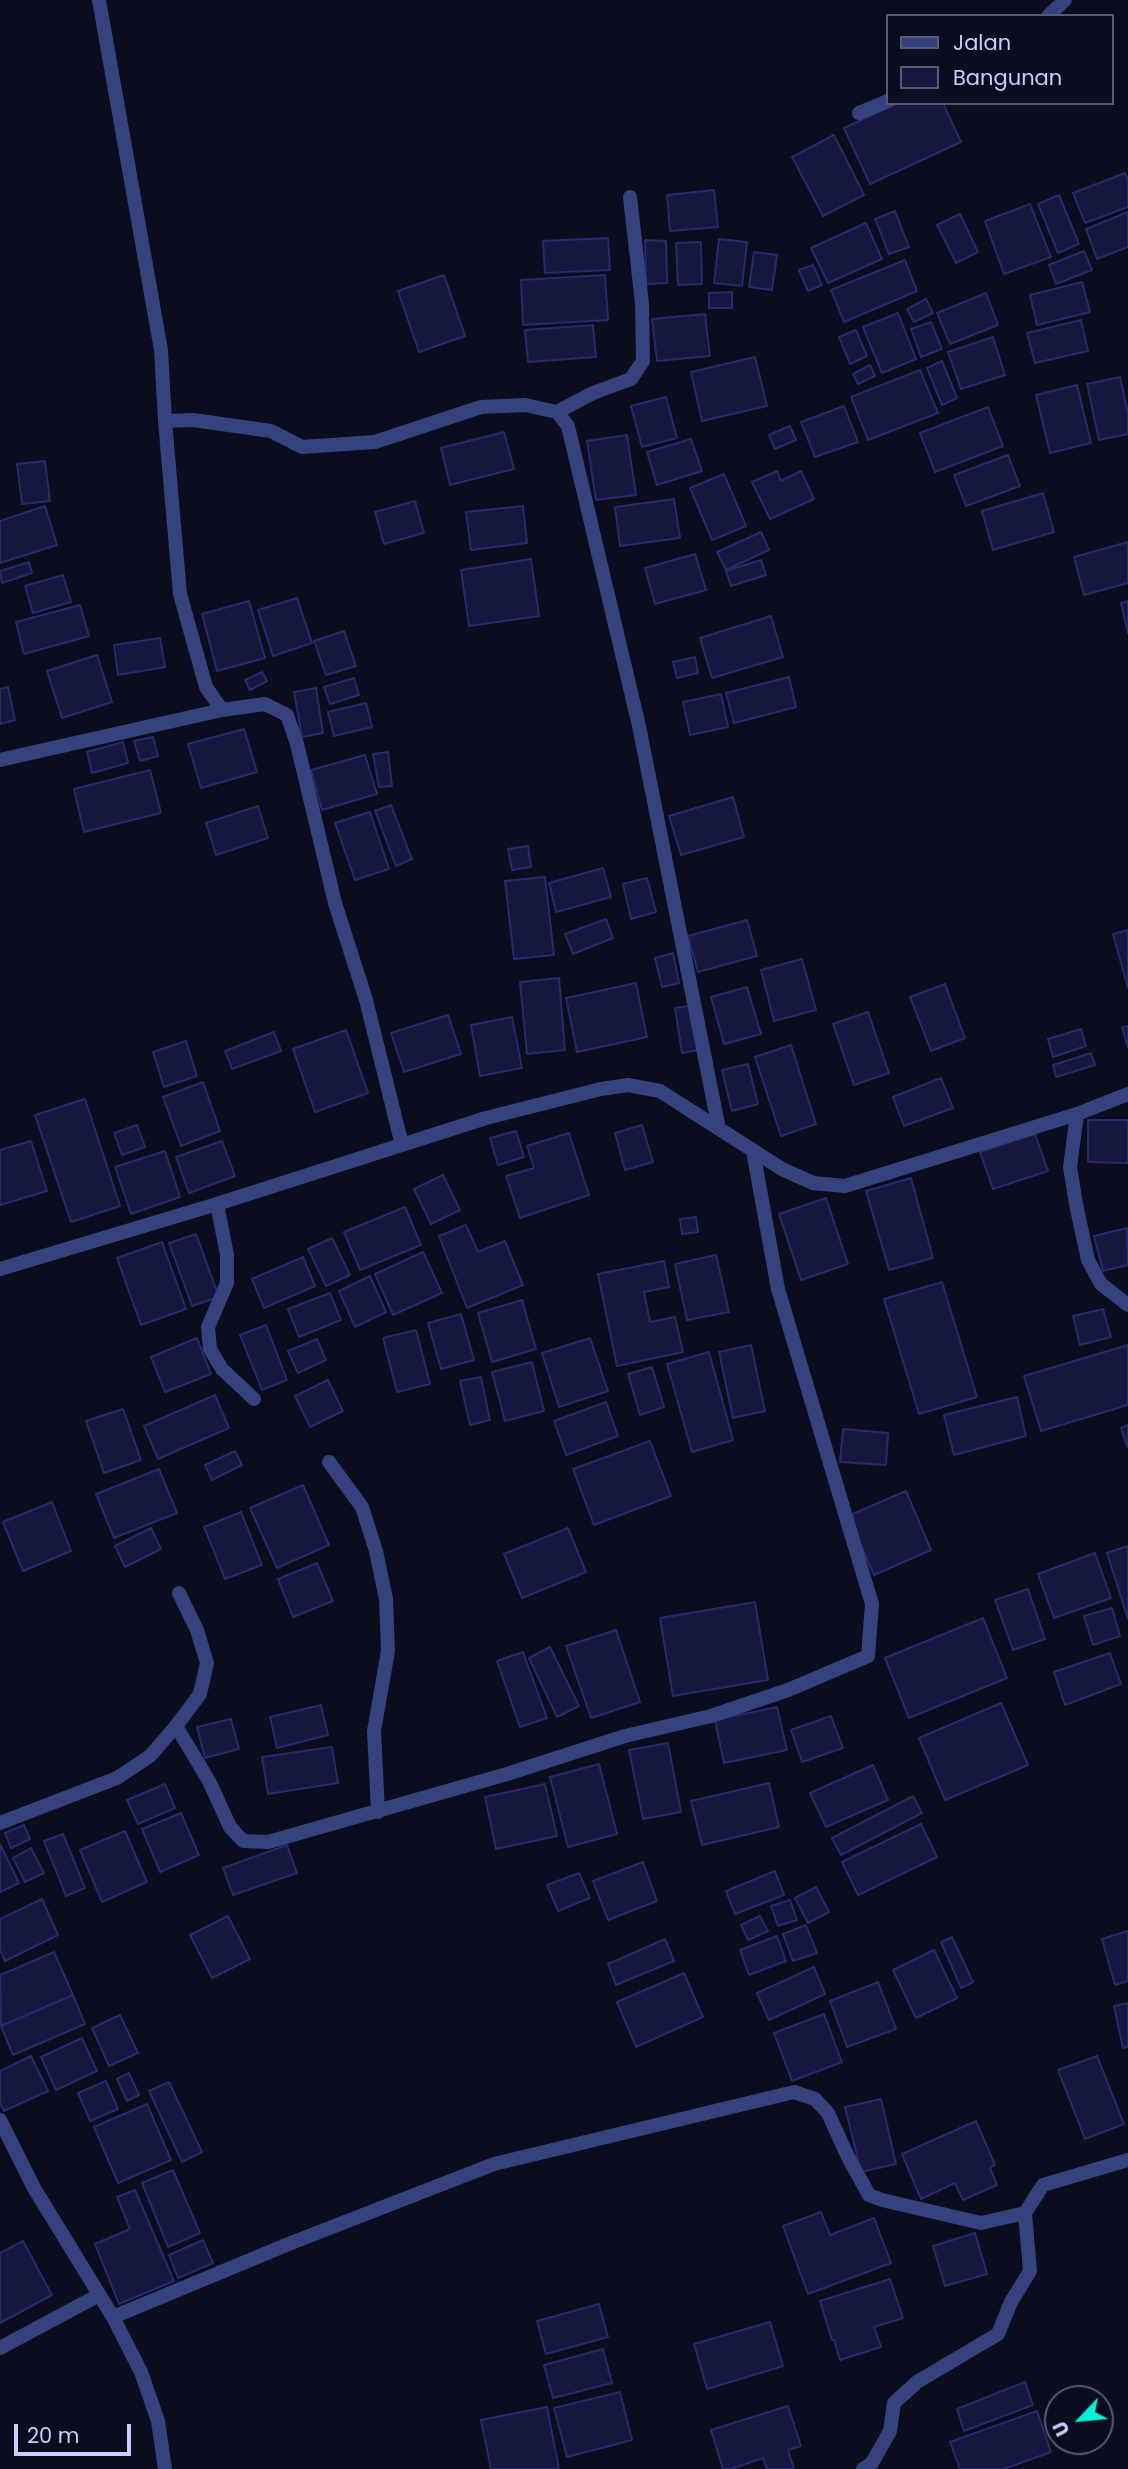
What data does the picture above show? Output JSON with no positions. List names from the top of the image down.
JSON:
{
  "legend": ["Jalan", "Bangunan"],
  "scale_bar": "20 m",
  "north": "bottom left"
}
